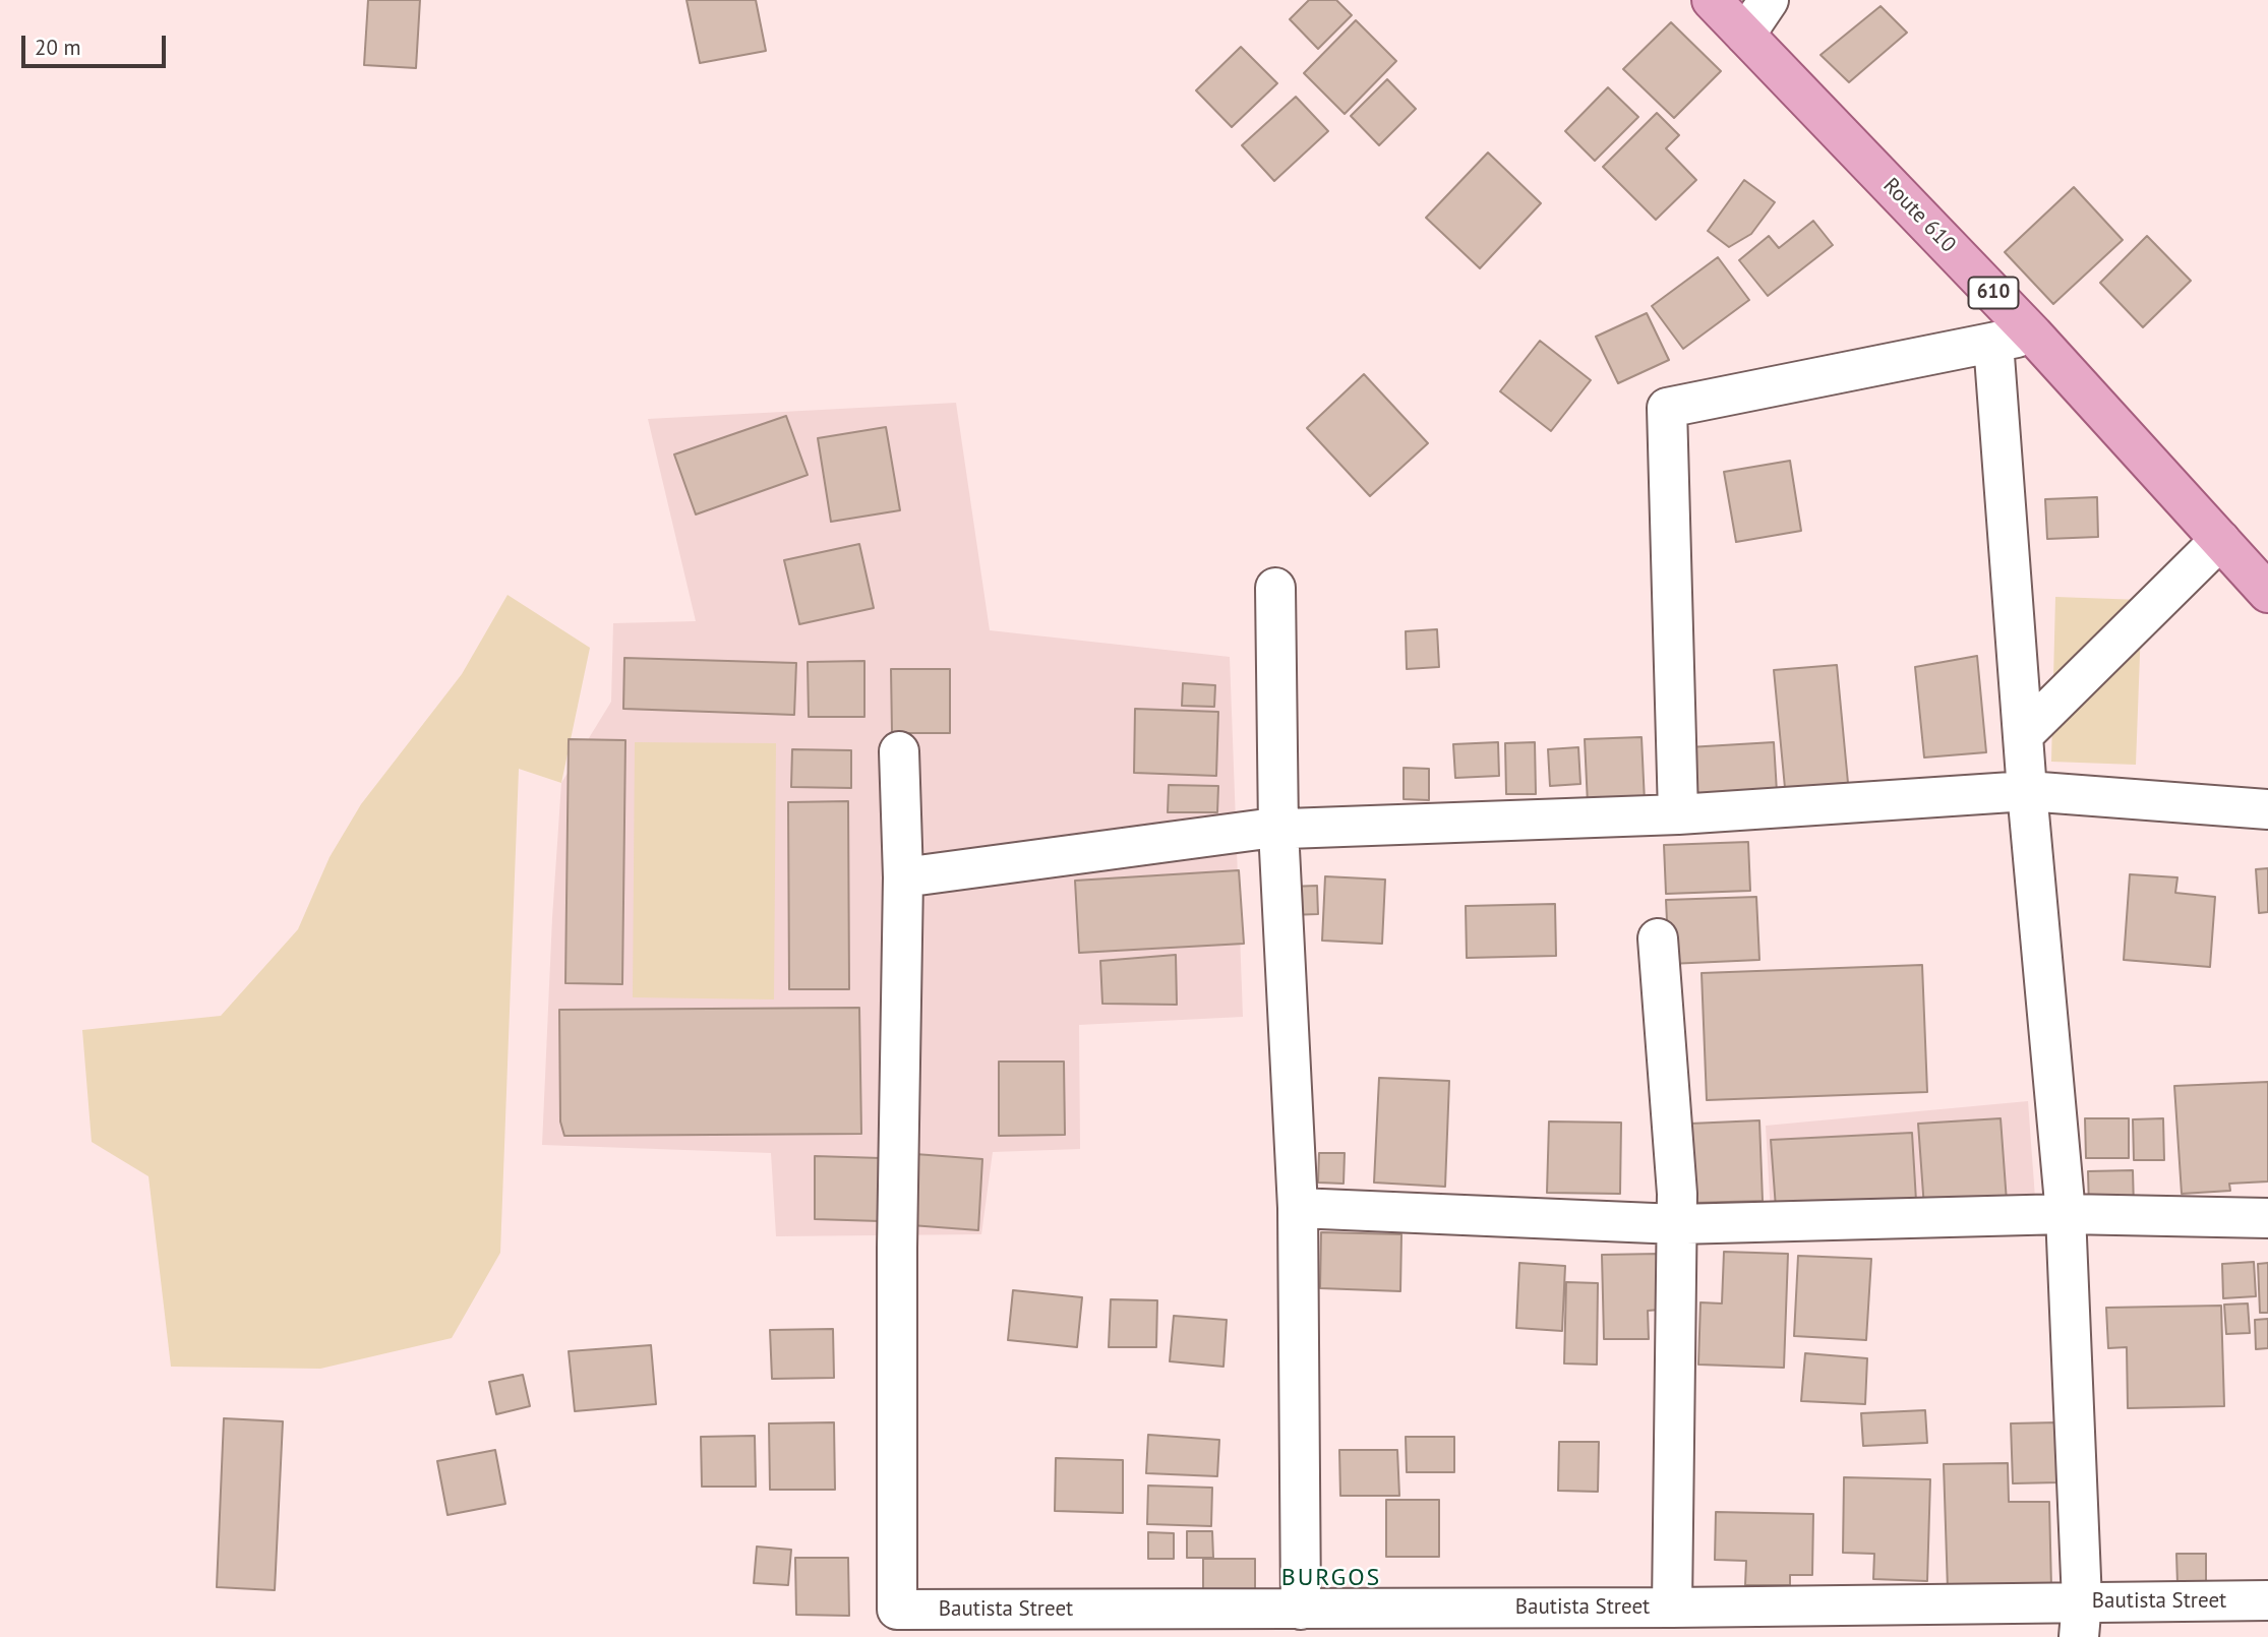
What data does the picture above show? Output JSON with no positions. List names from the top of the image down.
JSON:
{
  "streets": {
    "main road": ["Route 610", "610"],
    "street": ["Bautista Street"]
  },
  "districts": ["BURGOS"],
  "scale_bar": "20 m"
}
